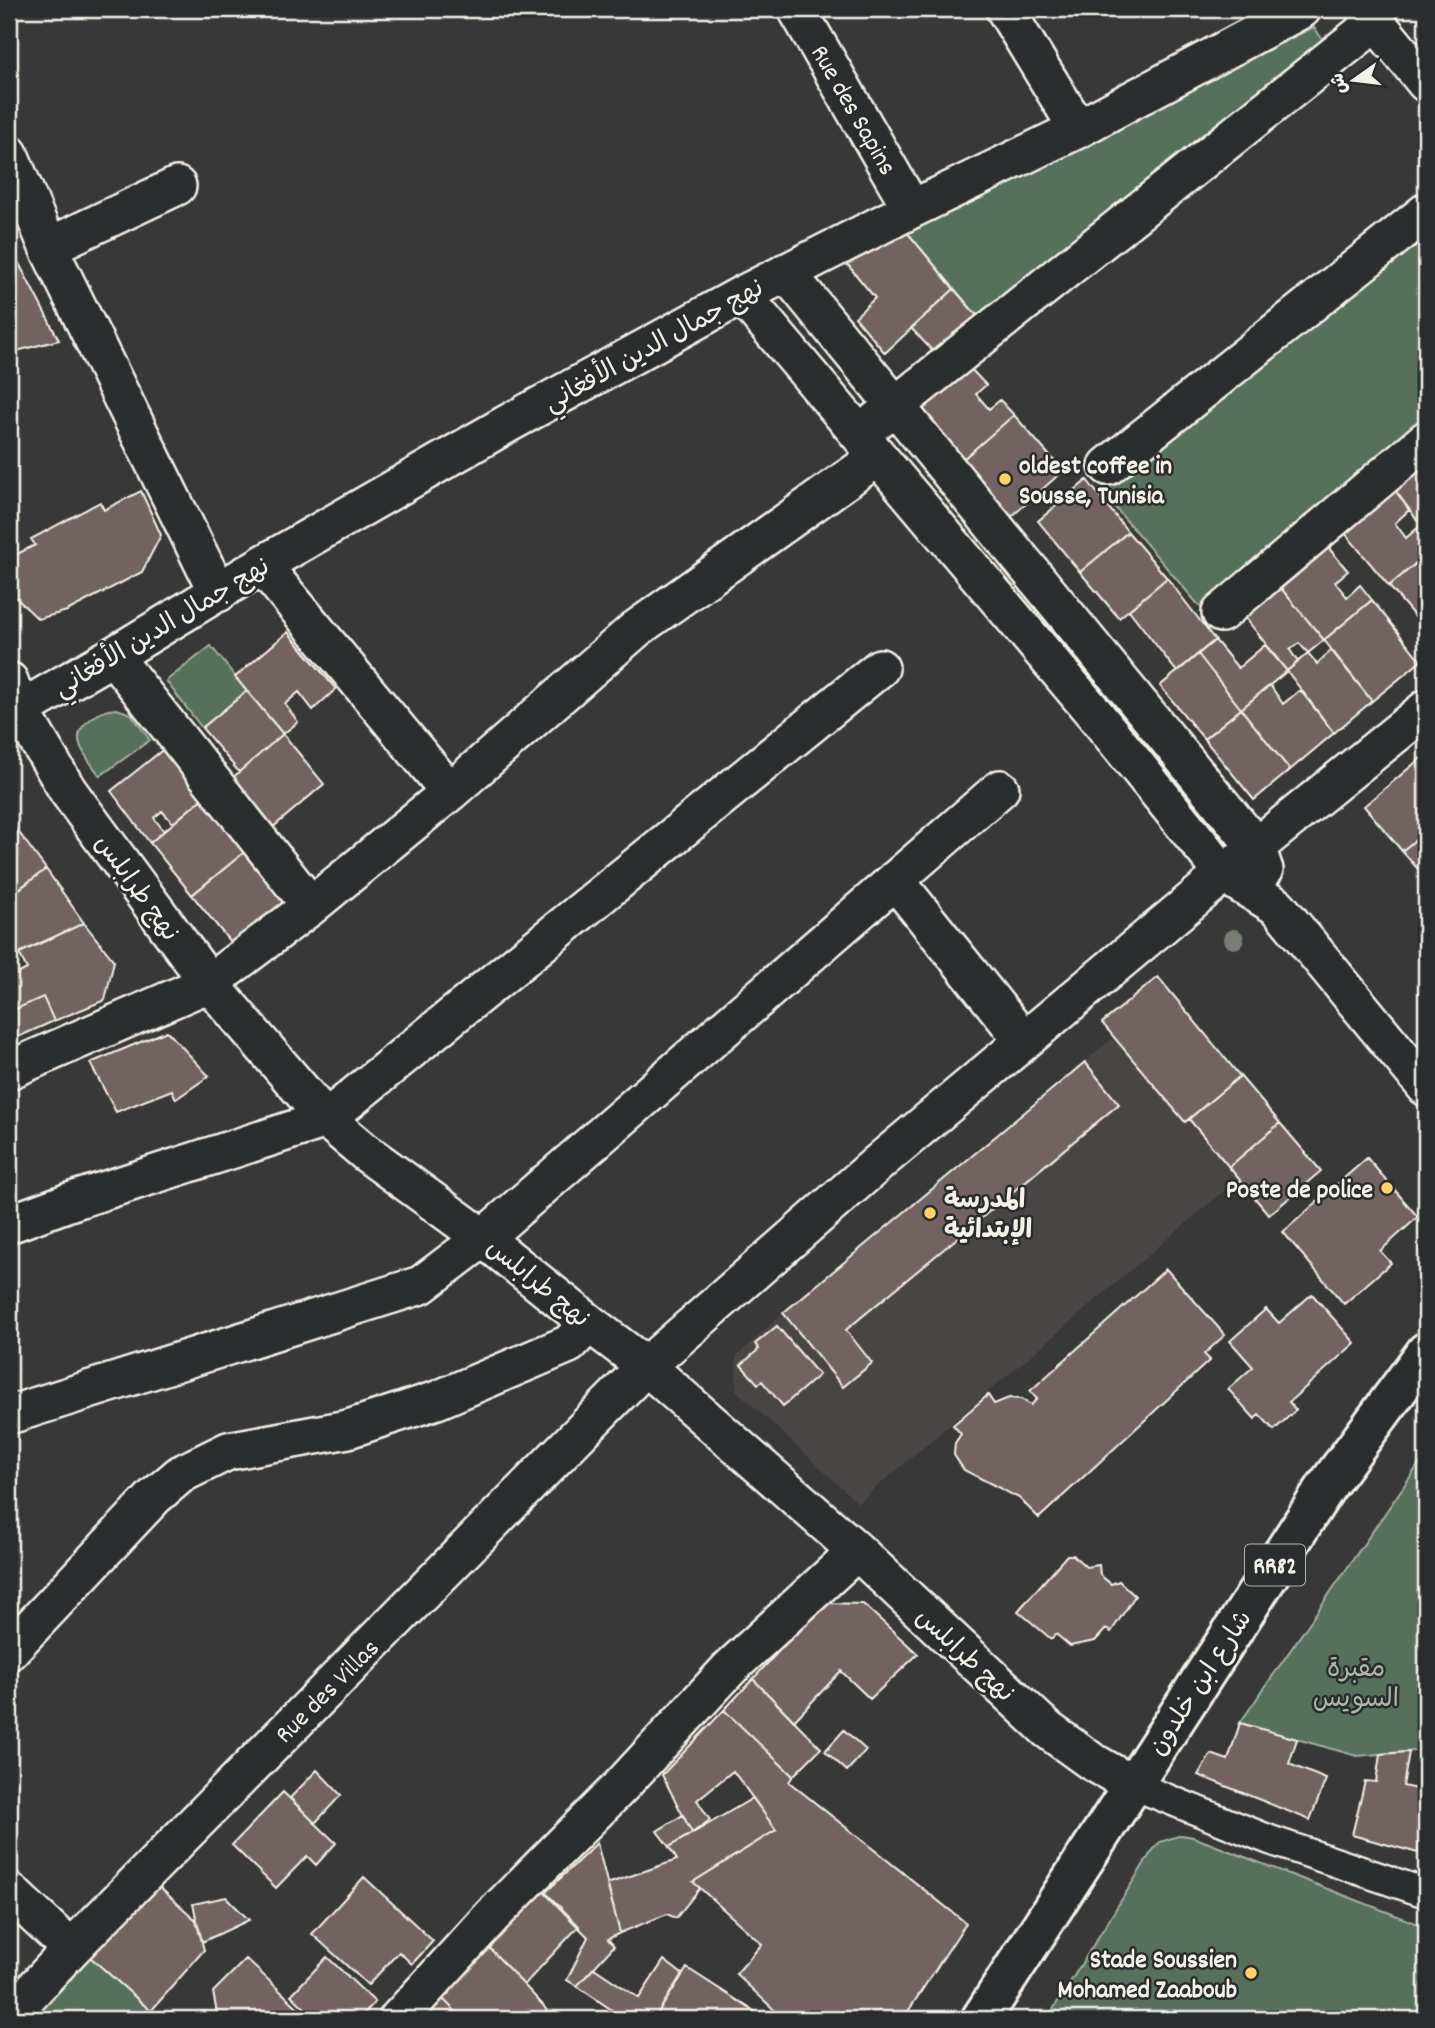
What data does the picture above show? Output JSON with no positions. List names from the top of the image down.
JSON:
{
  "streets": {
    "main road": ["RR82", "شارع ابن خلدون"],
    "street": [
      "Rue des Sapins",
      "نهج جمال الدين الأفغاني",
      "نهج طرابلس",
      "Rue des Villas"
    ]
  },
  "crossings": [
    ["Rue des Sapins", "نهج جمال الدين الأفغاني"],
    ["نهج جمال الدين الأفغاني", "نهج طرابلس"],
    ["نهج طرابلس", "شارع ابن خلدون"],
    ["نهج طرابلس", "Rue des Villas"]
  ],
  "parks": ["مقبرة السويس"],
  "places": [
    "oldest coffee in Sousse, Tunisia",
    "Poste de police",
    "المدرسة الإبتدائية",
    "Stade Soussien Mohamed Zaaboub"
  ],
  "north": "left"
}
